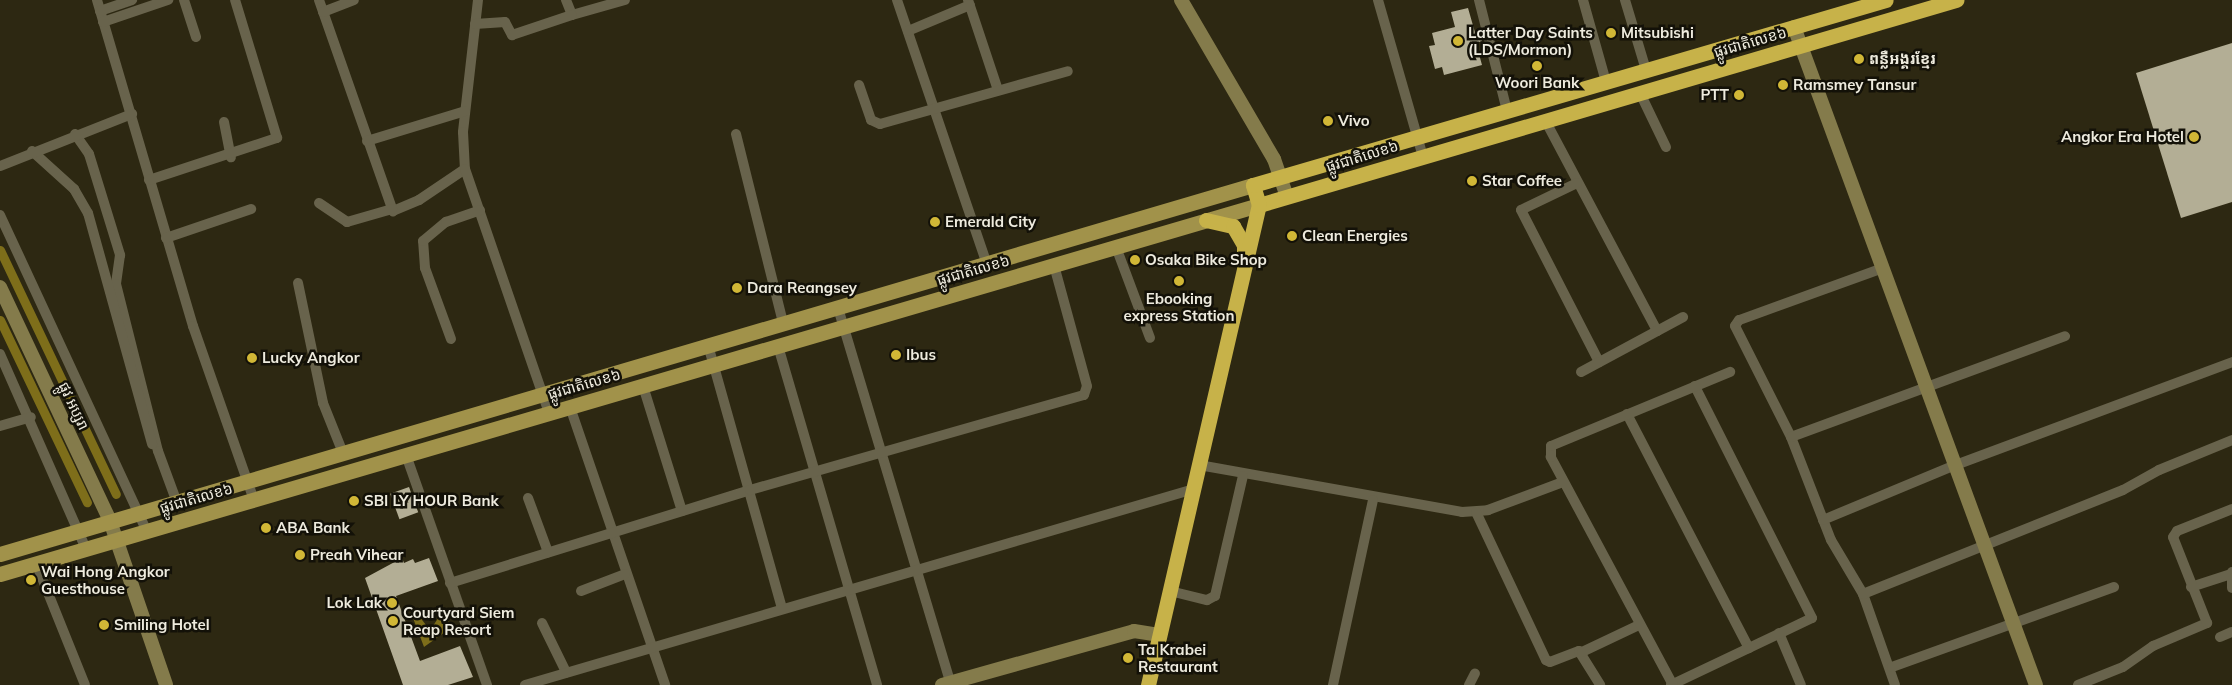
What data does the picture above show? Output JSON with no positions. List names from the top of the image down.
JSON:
{
  "streets": {
    "highway": ["ផ្លូវជាតិលេខ៦"],
    "street": ["ផ្លូវ អប្សរា"]
  },
  "crossings": [
    ["ផ្លូវជាតិលេខ៦", "ផ្លូវ អប្សរា"]
  ],
  "places": [
    "Mitsubishi",
    "Latter Day Saints (LDS/Mormon)",
    "ពន្លឺអង្គរខ្មែរ",
    "Woori Bank",
    "Ramsmey Tansur",
    "PTT",
    "Vivo",
    "Angkor Era Hotel",
    "Star Coffee",
    "Emerald City",
    "Clean Energies",
    "Osaka Bike Shop",
    "Ebooking express Station",
    "Dara Reangsey",
    "Ibus",
    "Lucky Angkor",
    "SBI LY HOUR Bank",
    "ABA Bank",
    "Preah Vihear",
    "Wai Hong Angkor Guesthouse",
    "Lok Lak",
    "Courtyard Siem Reap Resort",
    "Smiling Hotel",
    "Ta Krabei Restaurant"
  ]
}
